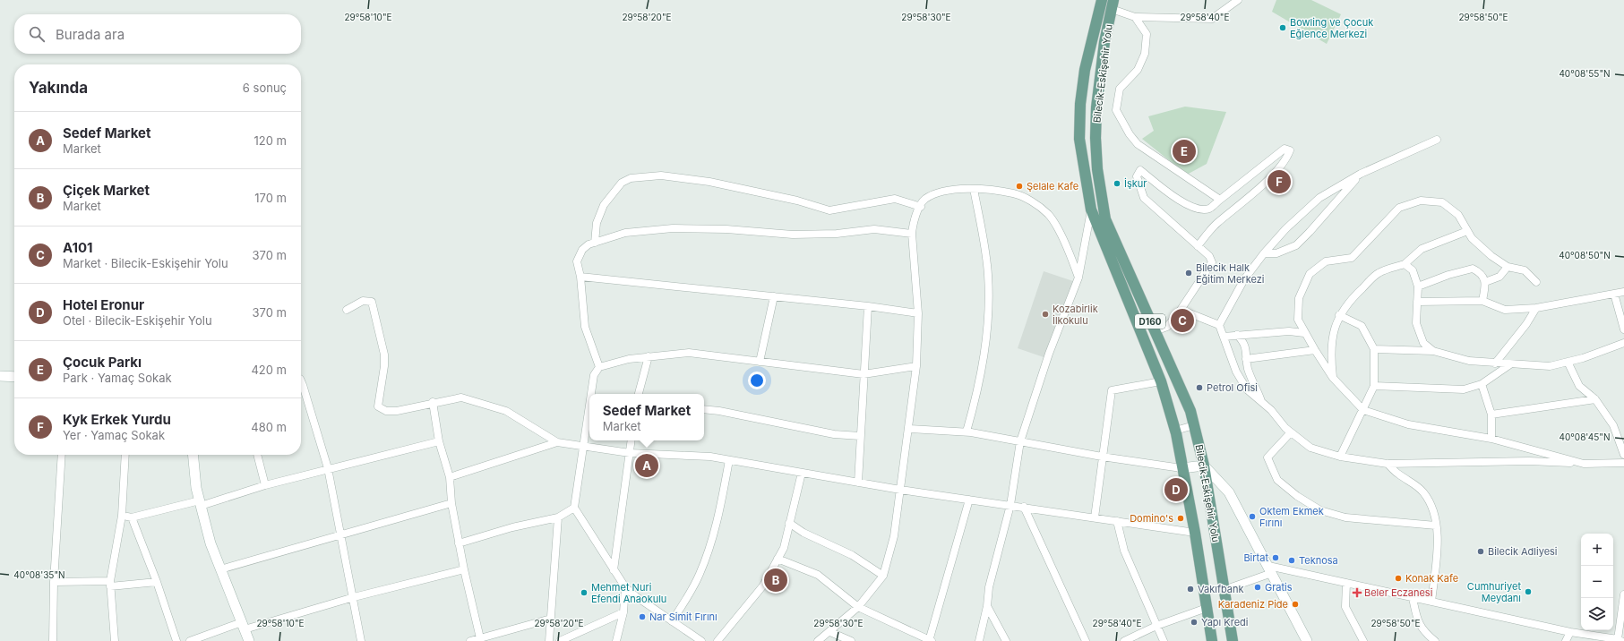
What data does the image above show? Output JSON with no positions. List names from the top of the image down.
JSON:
{
  "streets": {
    "main road": ["Bilecik-Eskişehir Yolu", "D160"]
  },
  "places": {
    "other": [
      "Bowling ve Çocuk Eğlence Merkezi",
      "İşkur",
      "Şelale Kafe",
      "Bilecik Halk Eğitim Merkezi",
      "Kozabirlik İlkokulu",
      "Petrol Ofisi",
      "Oktem Ekmek Fırını",
      "Domino's",
      "Bilecik Adliyesi",
      "Birtat",
      "Teknosa",
      "Konak Kafe",
      "Gratis",
      "Vakıfbank",
      "Cumhuriyet Meydanı",
      "Mehmet Nuri Efendi Anaokulu",
      "Karadeniz Pide",
      "Nar Simit Fırını",
      "Yapı Kredi"
    ],
    "health": ["Beler Eczanesi"]
  },
  "page": {
    "search": "Burada ara",
    "heading": ["Yakında", "6 sonuç"],
    "list": [
      {
        "mark": "A",
        "name": "Sedef Market",
        "note": "Market",
        "value": "120 m"
      },
      {
        "mark": "B",
        "name": "Çiçek Market",
        "note": "Market",
        "value": "170 m"
      },
      {
        "mark": "C",
        "name": "A101",
        "note": "Market · Bilecik-Eskişehir Yolu",
        "value": "370 m"
      },
      {
        "mark": "D",
        "name": "Hotel Eronur",
        "note": "Otel · Bilecik-Eskişehir Yolu",
        "value": "370 m"
      },
      {
        "mark": "E",
        "name": "Çocuk Parkı",
        "note": "Park · Yamaç Sokak",
        "value": "420 m"
      },
      {
        "mark": "F",
        "name": "Kyk Erkek Yurdu",
        "note": "Yer · Yamaç Sokak",
        "value": "480 m"
      }
    ],
    "pins": [
      "E",
      "F",
      "C",
      "A",
      "D",
      "B"
    ],
    "popup": ["Sedef Market", "Market"],
    "map_buttons": ["+", "−"]
  },
  "coordinates": [
    "29°58'10\"E",
    "29°58'20\"E",
    "29°58'30\"E",
    "29°58'40\"E",
    "29°58'50\"E",
    "40°08'55\"N",
    "40°08'50\"N",
    "40°08'45\"N",
    "40°08'35\"N"
  ]
}
